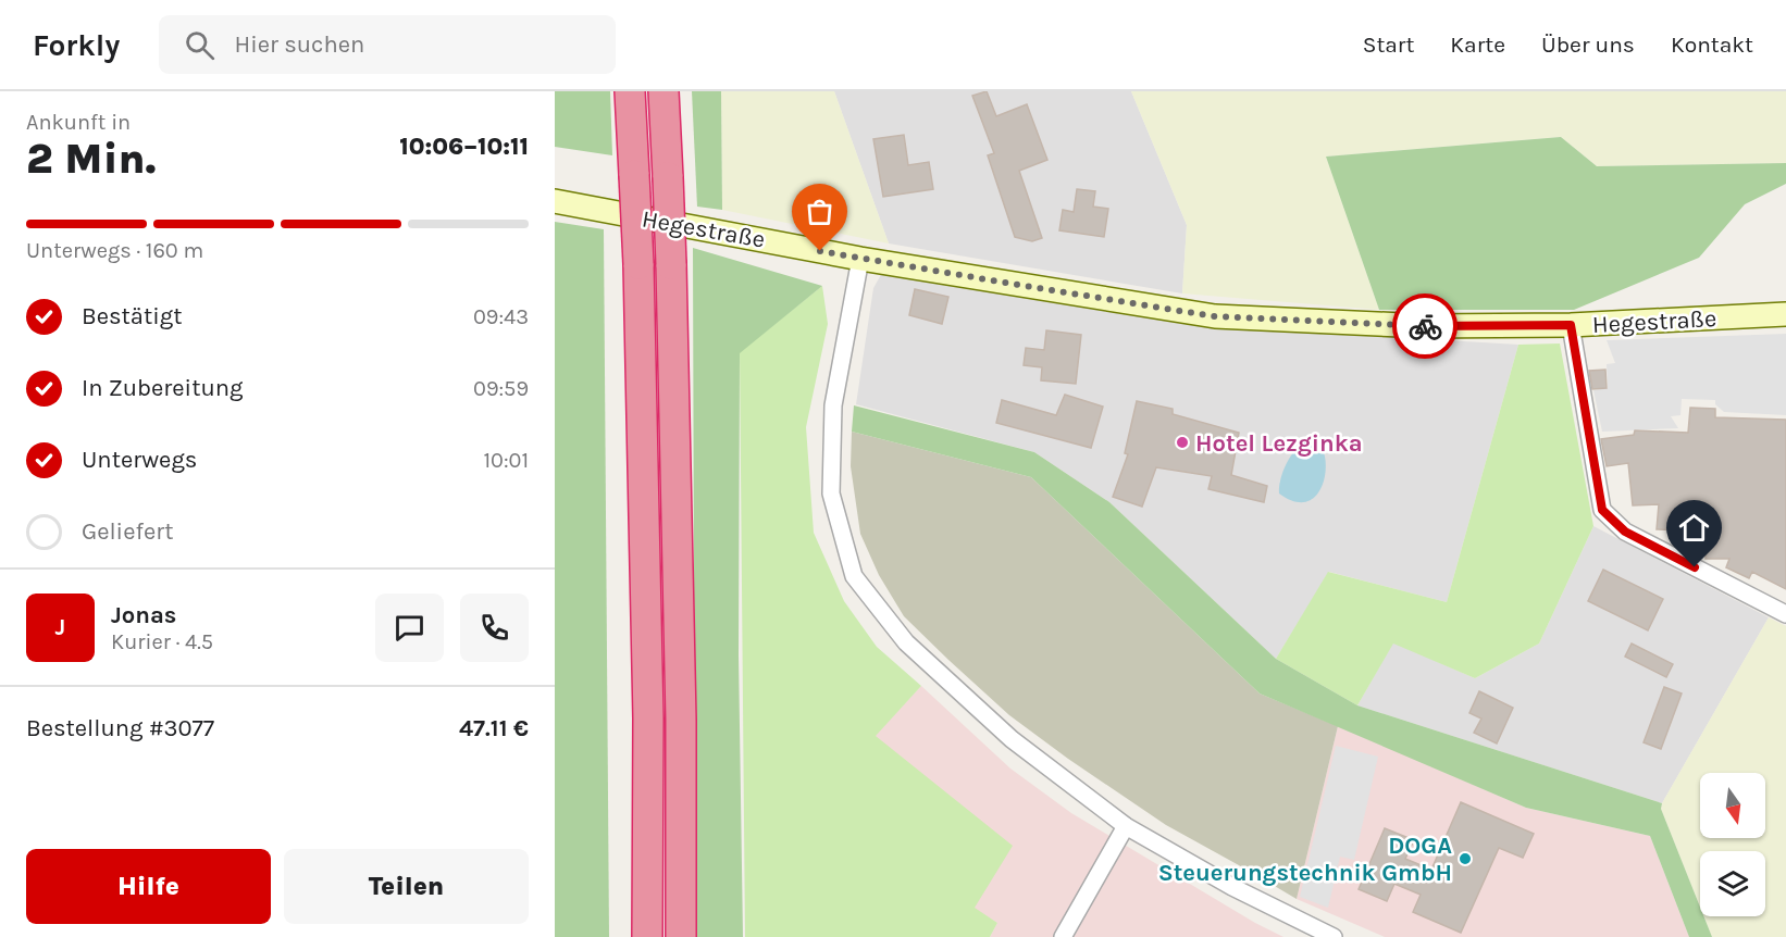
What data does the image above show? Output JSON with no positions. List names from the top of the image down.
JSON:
{
  "streets": {
    "street": ["Hegestraße"]
  },
  "places": ["Hotel Lezginka", "DOGA Steuerungstechnik GmbH"],
  "north": "bottom",
  "page": {
    "header": "Forkly",
    "search": "Hier suchen",
    "nav": [
      "Start",
      "Karte",
      "Über uns",
      "Kontakt"
    ],
    "heading": ["2 Min.", "Ankunft in", "10:06–10:11"],
    "panel": [
      "Jonas",
      "Kurier · 4.5",
      "Bestellung #3077",
      "47.11 €"
    ],
    "bar": "Unterwegs · 160 m",
    "list": [
      ["Bestätigt", "09:43"],
      ["In Zubereitung", "09:59"],
      ["Unterwegs", "10:01"],
      "Geliefert"
    ],
    "round": "J",
    "buttons": ["Hilfe", "Teilen"]
  }
}
